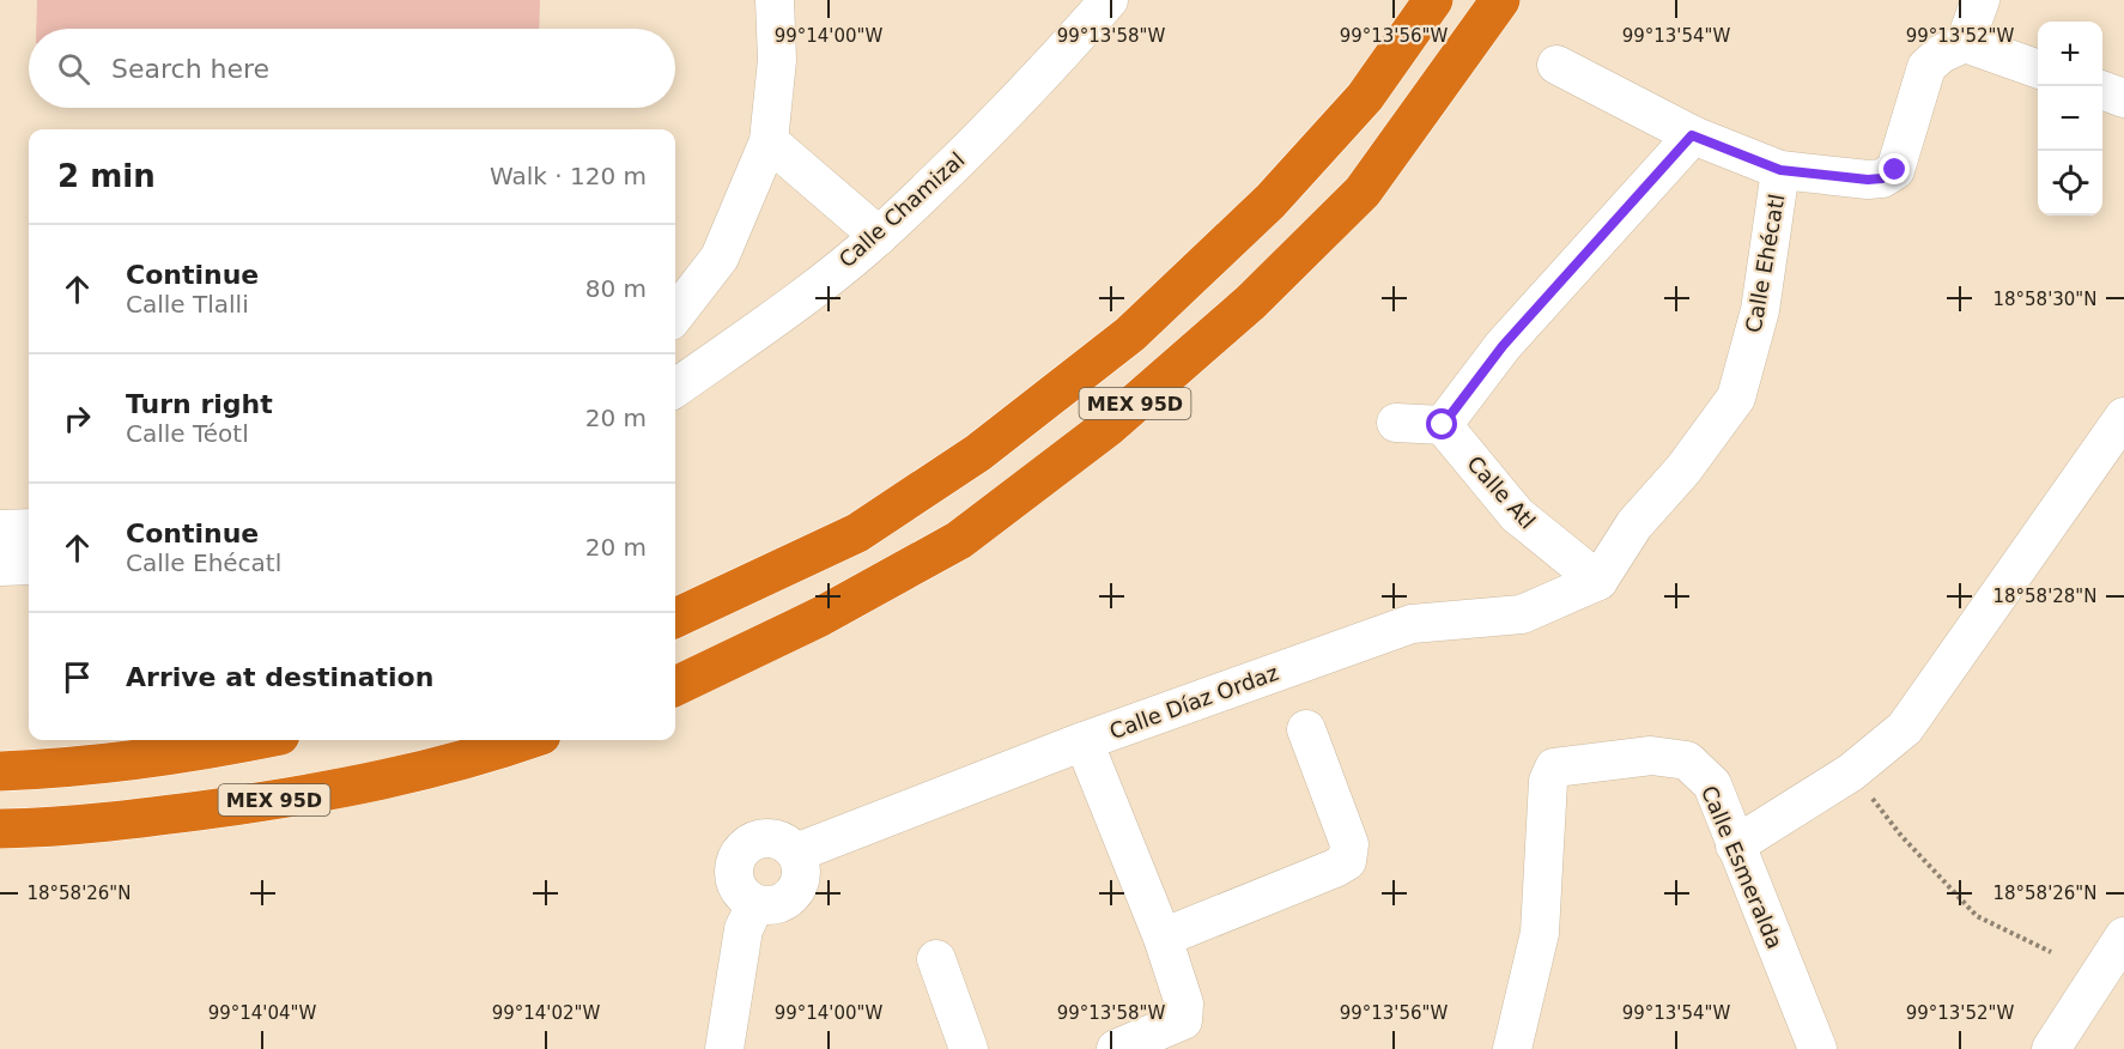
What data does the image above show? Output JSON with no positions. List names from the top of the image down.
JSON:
{
  "streets": {
    "highway": ["MEX 95D"],
    "street": [
      "Calle Chamizal",
      "Calle Ehécatl",
      "Calle Atl",
      "Calle Díaz Ordaz",
      "Calle Esmeralda"
    ]
  },
  "crossings": [
    ["Calle Ehécatl", "Calle Atl"],
    ["Calle Ehécatl", "Calle Díaz Ordaz"],
    ["Calle Atl", "Calle Díaz Ordaz"]
  ],
  "page": {
    "map_buttons": ["+", "−"],
    "search": "Search here",
    "heading": ["2 min", "Walk · 120 m"],
    "list": [
      ["Continue", "Calle Tlalli", "80 m"],
      ["Turn right", "Calle Téotl", "20 m"],
      ["Continue", "Calle Ehécatl", "20 m"],
      "Arrive at destination"
    ]
  },
  "coordinates": [
    "99°14'00\"W",
    "99°13'58\"W",
    "99°13'56\"W",
    "99°13'54\"W",
    "99°13'52\"W",
    "18°58'30\"N",
    "18°58'28\"N",
    "18°58'26\"N",
    "99°14'04\"W",
    "99°14'02\"W"
  ]
}
